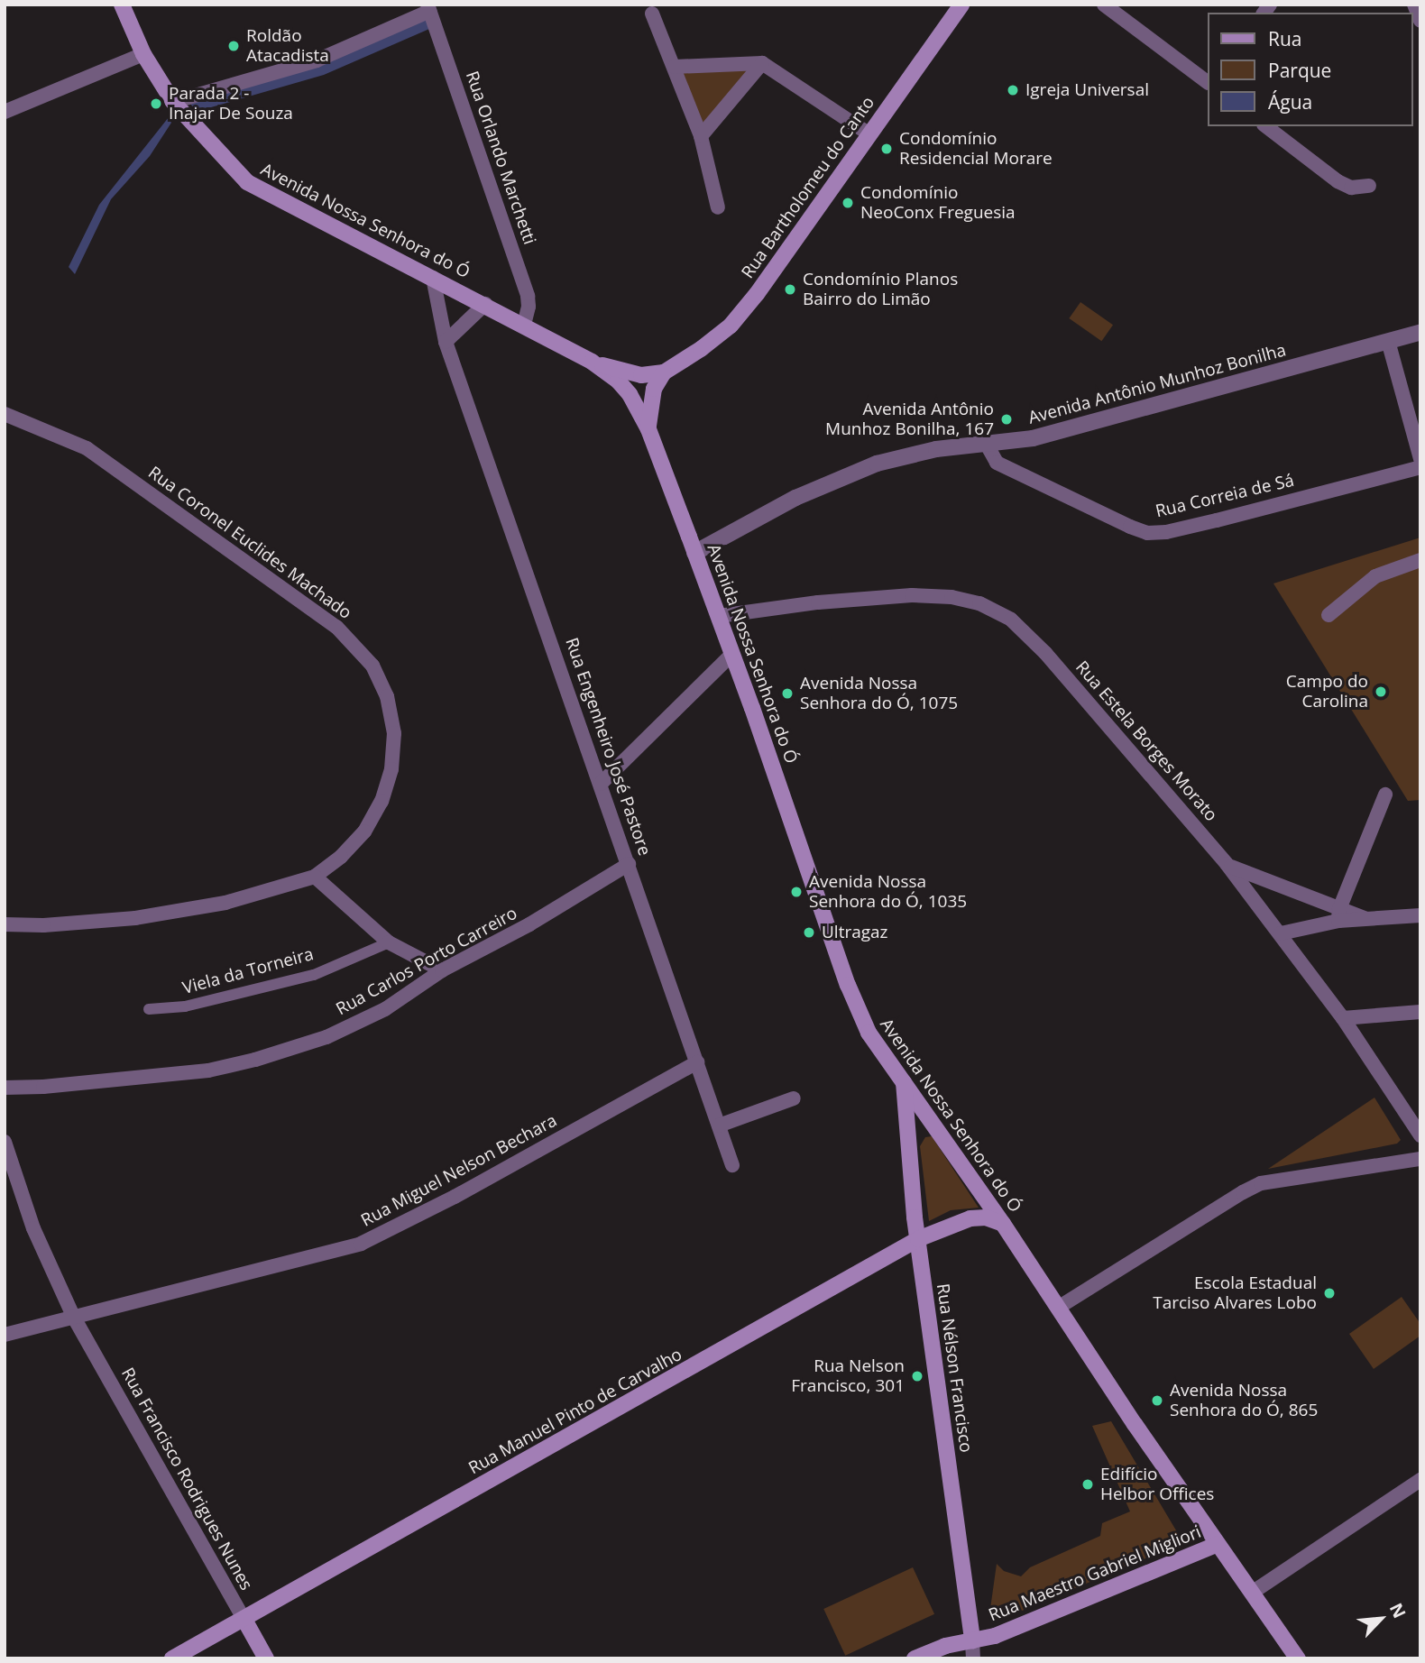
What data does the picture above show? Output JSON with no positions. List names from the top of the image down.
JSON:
{
  "streets": {
    "main road": [
      "Rua Bartholomeu do Canto",
      "Avenida Nossa Senhora do Ó",
      "Rua Nélson Francisco",
      "Rua Manuel Pinto de Carvalho",
      "Rua Francisco Rodrigues Nunes",
      "Rua Maestro Gabriel Migliori"
    ],
    "street": [
      "Rua Orlando Marchetti",
      "Avenida Antônio Munhoz Bonilha",
      "Rua Correia de Sá",
      "Rua Coronel Euclides Machado",
      "Rua Estela Borges Morato",
      "Rua Engenheiro José Pastore",
      "Rua Carlos Porto Carreiro",
      "Viela da Torneira",
      "Rua Miguel Nelson Bechara"
    ]
  },
  "crossings": [
    ["Rua Orlando Marchetti", "Avenida Nossa Senhora do Ó"],
    ["Rua Bartholomeu do Canto", "Avenida Nossa Senhora do Ó"],
    ["Avenida Nossa Senhora do Ó", "Avenida Antônio Munhoz Bonilha"],
    ["Avenida Nossa Senhora do Ó", "Rua Estela Borges Morato"],
    ["Avenida Nossa Senhora do Ó", "Rua Engenheiro José Pastore"],
    ["Avenida Nossa Senhora do Ó", "Rua Nélson Francisco"],
    ["Avenida Nossa Senhora do Ó", "Rua Manuel Pinto de Carvalho"],
    ["Avenida Nossa Senhora do Ó", "Rua Maestro Gabriel Migliori"],
    ["Avenida Antônio Munhoz Bonilha", "Rua Correia de Sá"],
    ["Rua Engenheiro José Pastore", "Rua Carlos Porto Carreiro"],
    ["Rua Engenheiro José Pastore", "Rua Miguel Nelson Bechara"],
    ["Rua Miguel Nelson Bechara", "Rua Francisco Rodrigues Nunes"],
    ["Rua Nélson Francisco", "Rua Manuel Pinto de Carvalho"],
    ["Rua Nélson Francisco", "Rua Maestro Gabriel Migliori"],
    ["Rua Manuel Pinto de Carvalho", "Rua Francisco Rodrigues Nunes"]
  ],
  "places": [
    "Roldão Atacadista",
    "Igreja Universal",
    "Parada 2 - Inajar De Souza",
    "Condomínio Residencial Morare",
    "Condomínio NeoConx Freguesia",
    "Condomínio Planos Bairro do Limão",
    "Avenida Antônio Munhoz Bonilha, 167",
    "Campo do Carolina",
    "Avenida Nossa Senhora do Ó, 1075",
    "Avenida Nossa Senhora do Ó, 1035",
    "Ultragaz",
    "Escola Estadual Tarciso Alvares Lobo",
    "Rua Nelson Francisco, 301",
    "Avenida Nossa Senhora do Ó, 865",
    "Edifício Helbor Offices"
  ],
  "legend": ["Rua", "Parque", "Água"],
  "north": "top right"
}
